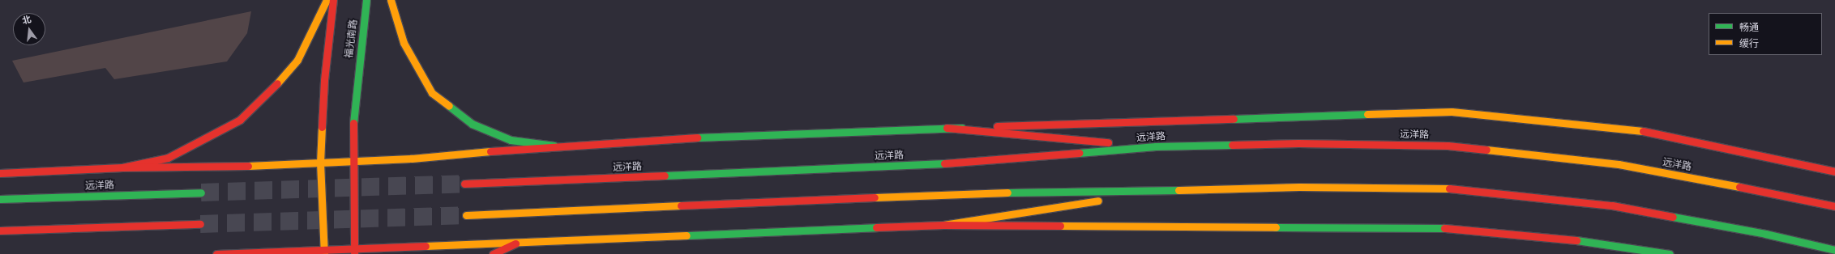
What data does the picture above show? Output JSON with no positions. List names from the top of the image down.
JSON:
{
  "streets": {
    "main road": ["福光南路", "远洋路"]
  },
  "legend": ["畅通", "缓行"],
  "north": "top"
}
